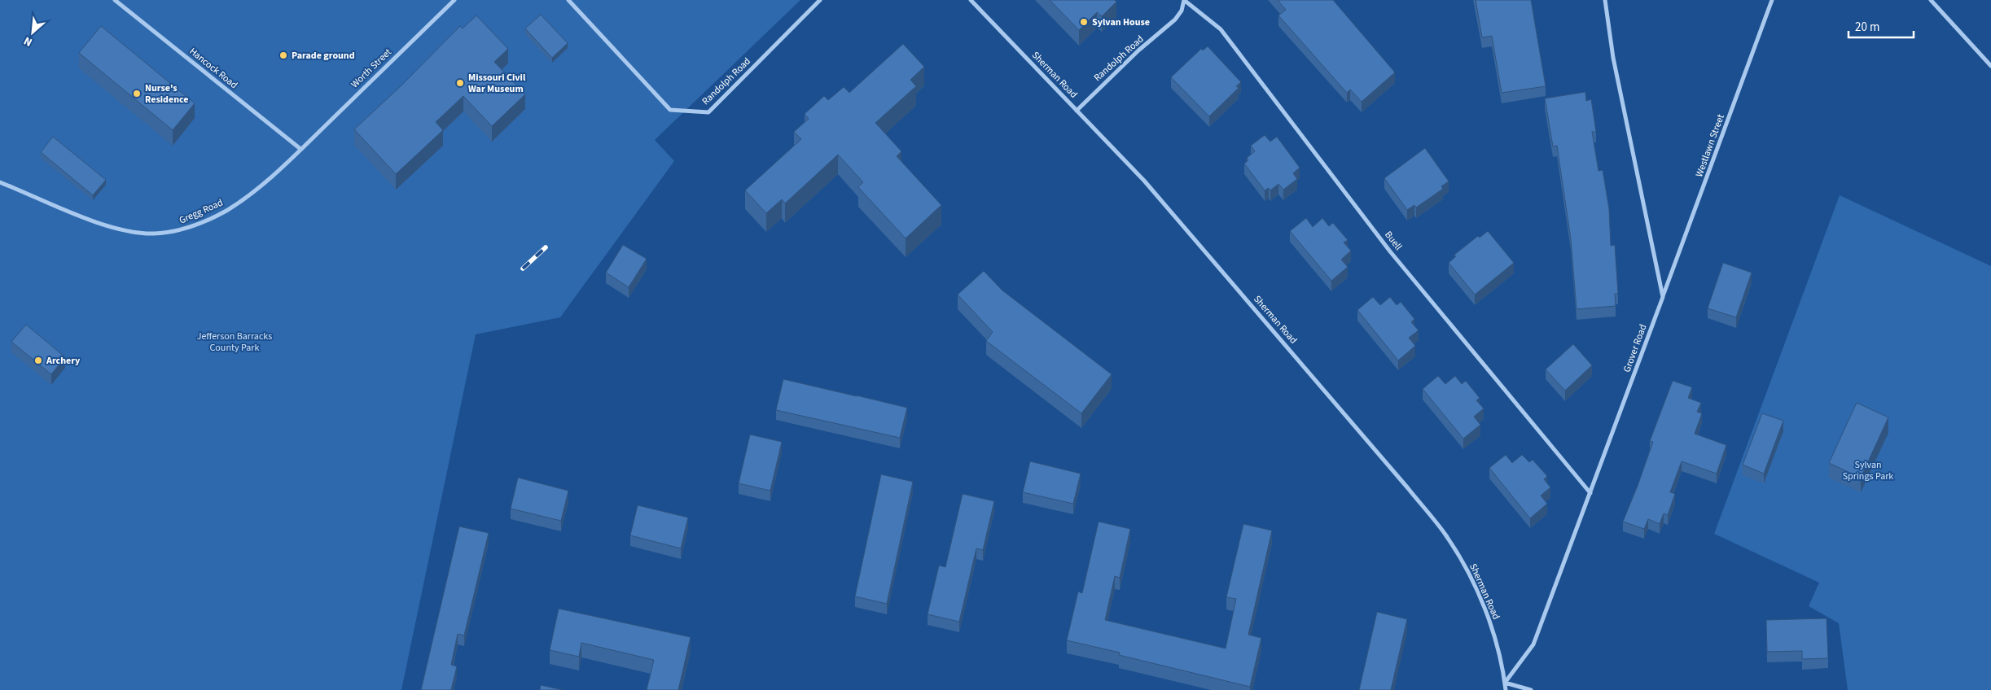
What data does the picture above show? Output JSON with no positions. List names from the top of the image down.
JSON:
{
  "streets": {
    "street": [
      "Randolph Road",
      "Hancock Road",
      "Worth Street",
      "Sherman Road",
      "Westlawn Street",
      "Gregg Road",
      "Buell",
      "Grover Road"
    ]
  },
  "crossings": [
    ["Randolph Road", "Sherman Road"],
    ["Randolph Road", "Buell"],
    ["Hancock Road", "Worth Street"],
    ["Hancock Road", "Gregg Road"],
    ["Worth Street", "Gregg Road"],
    ["Sherman Road", "Grover Road"],
    ["Westlawn Street", "Grover Road"],
    ["Buell", "Grover Road"]
  ],
  "parks": ["Jefferson Barracks County Park", "Sylvan Springs Park"],
  "places": [
    "Sylvan House",
    "Parade ground",
    "Missouri Civil War Museum",
    "Nurse's Residence",
    "Archery"
  ],
  "scale_bar": "20 m",
  "north": "bottom left"
}
